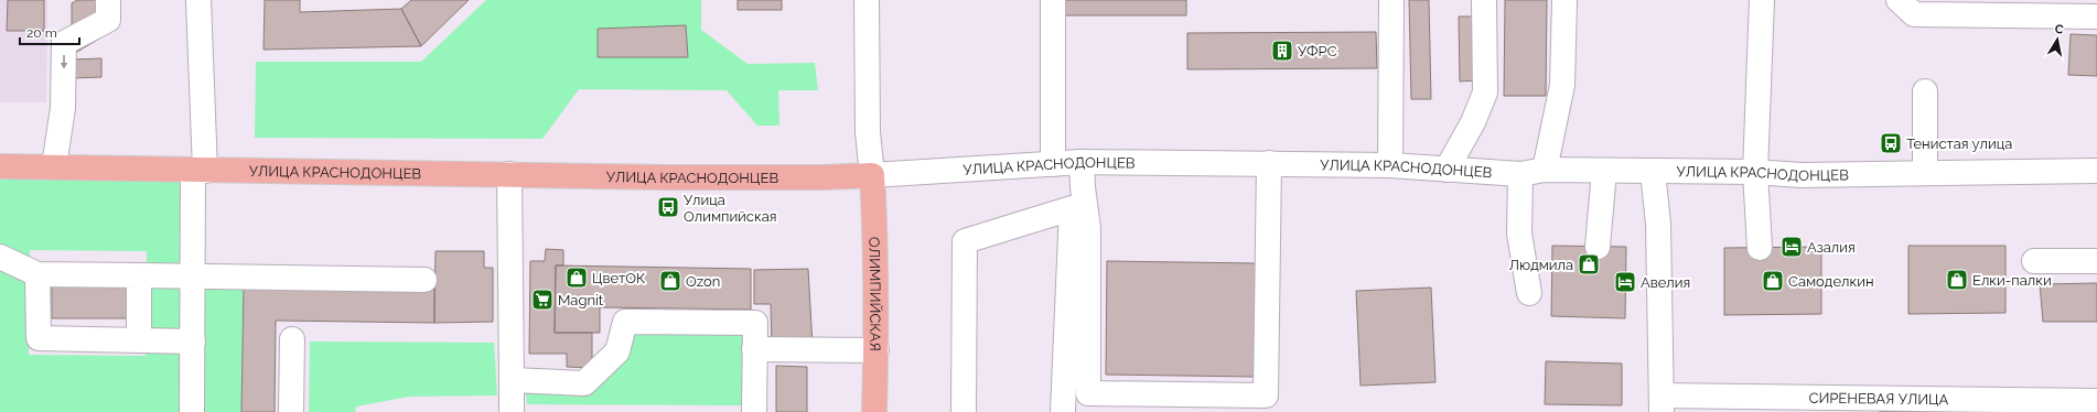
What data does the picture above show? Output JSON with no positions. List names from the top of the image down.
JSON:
{
  "streets": {
    "main road": ["УЛИЦА КРАСНОДОНЦЕВ", "ОЛИМПИЙСКАЯ"],
    "street": ["СИРЕНЕВАЯ УЛИЦА"]
  },
  "crossings": [
    ["УЛИЦА КРАСНОДОНЦЕВ", "ОЛИМПИЙСКАЯ"]
  ],
  "places": {
    "building": ["УФРС"],
    "bus stop": ["Тенистая улица", "Улица Олимпийская"],
    "hotel": ["Азалия", "Авелия"],
    "shop": [
      "Людмила",
      "ЦветОК",
      "Елки-палки",
      "Ozon",
      "Самоделкин"
    ],
    "supermarket": ["Magnit"]
  },
  "scale_bar": "20 m",
  "north": "top"
}
